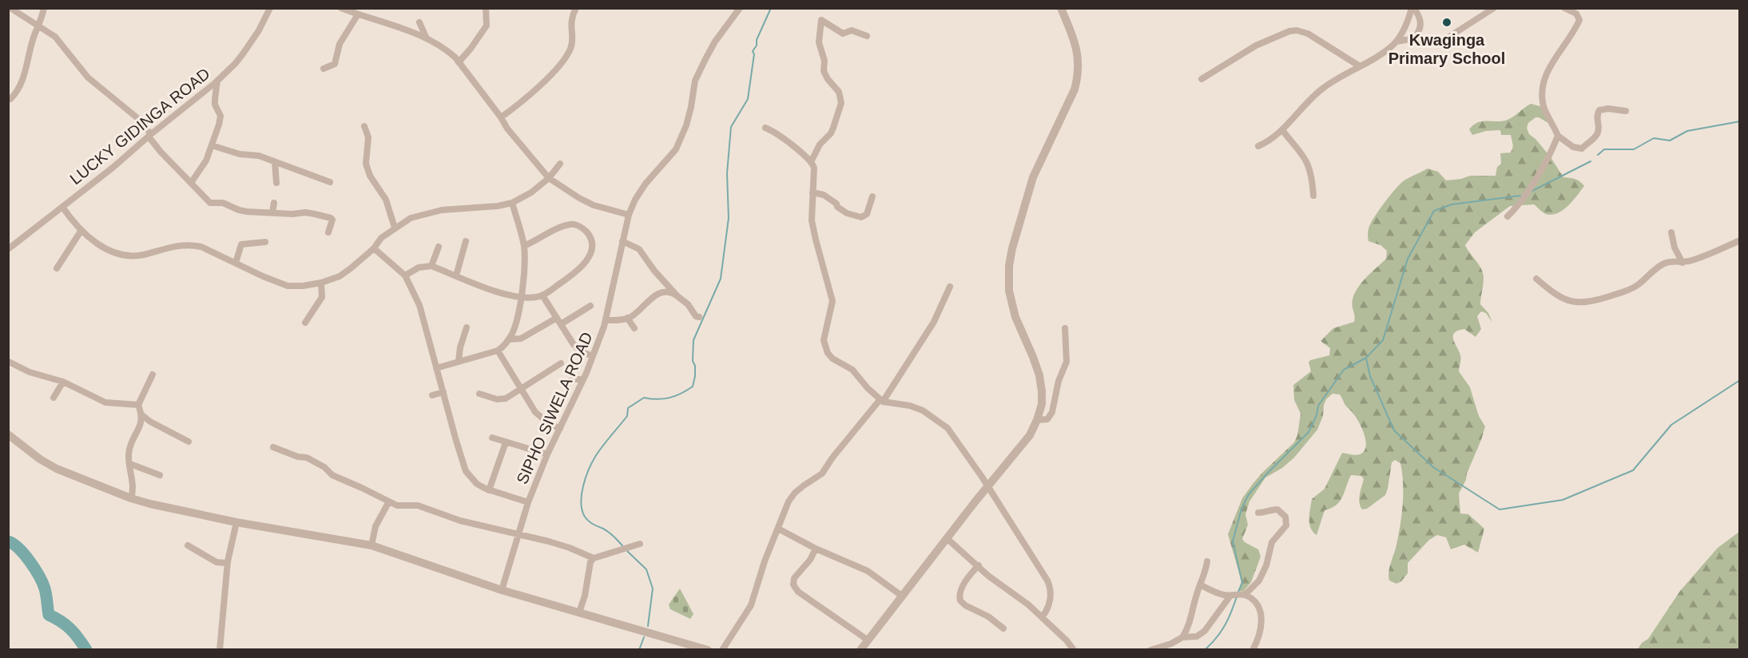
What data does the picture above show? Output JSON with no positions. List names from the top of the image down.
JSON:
{
  "streets": {
    "street": ["LUCKY GIDINGA ROAD", "SIPHO SIWELA ROAD"]
  },
  "places": ["Kwaginga Primary School"]
}
